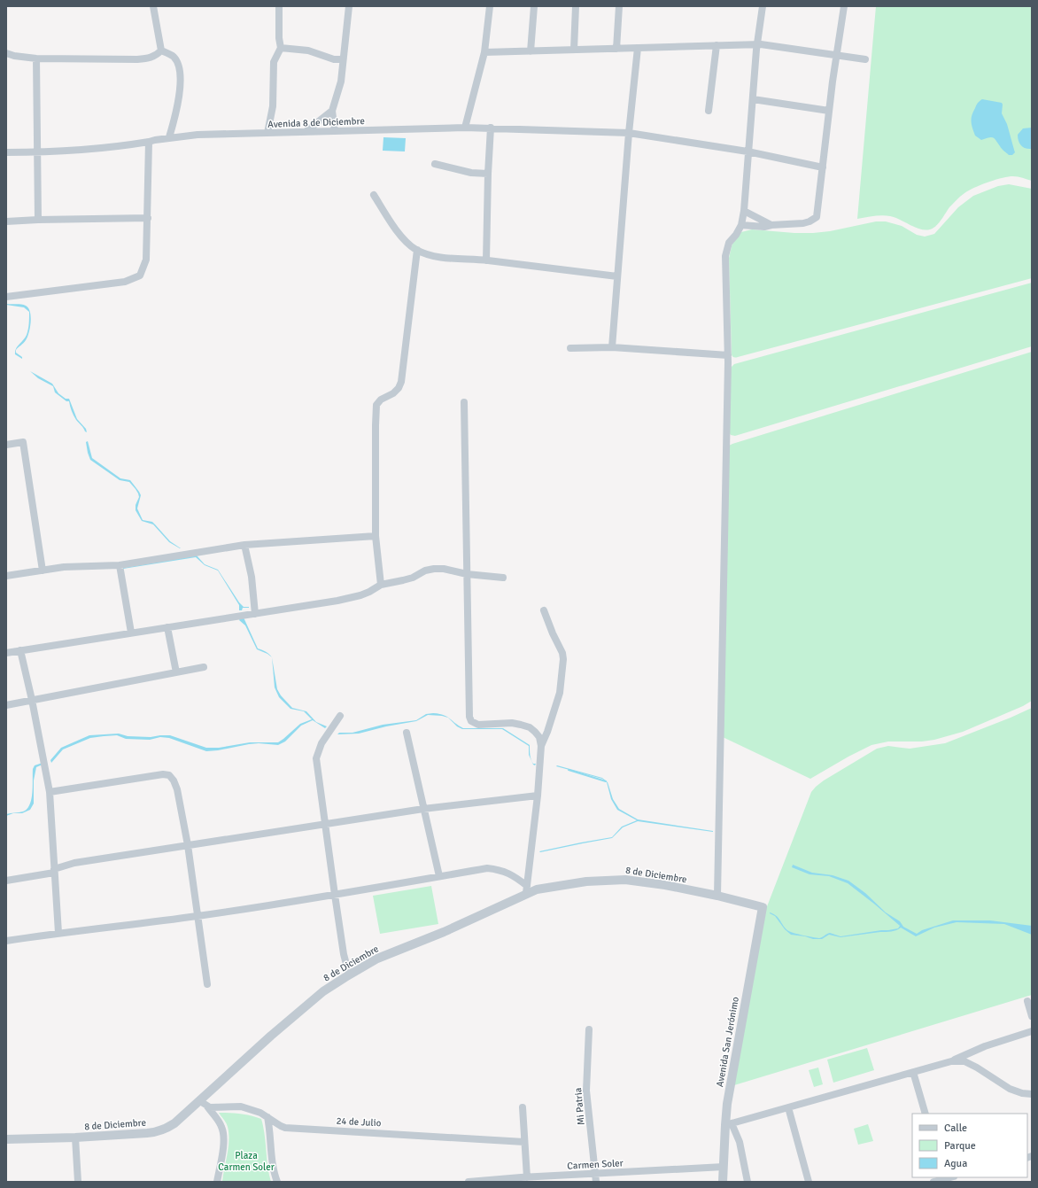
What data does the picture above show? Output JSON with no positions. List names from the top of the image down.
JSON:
{
  "streets": {
    "street": [
      "Avenida 8 de Diciembre",
      "8 de Diciembre",
      "Avenida San Jerónimo",
      "Mi Patria",
      "24 de Julio",
      "Carmen Soler"
    ]
  },
  "crossings": [
    ["8 de Diciembre", "Avenida San Jerónimo"],
    ["8 de Diciembre", "24 de Julio"],
    ["Avenida San Jerónimo", "Carmen Soler"],
    ["Mi Patria", "Carmen Soler"]
  ],
  "parks": ["Plaza Carmen Soler"],
  "legend": ["Calle", "Parque", "Agua"]
}
